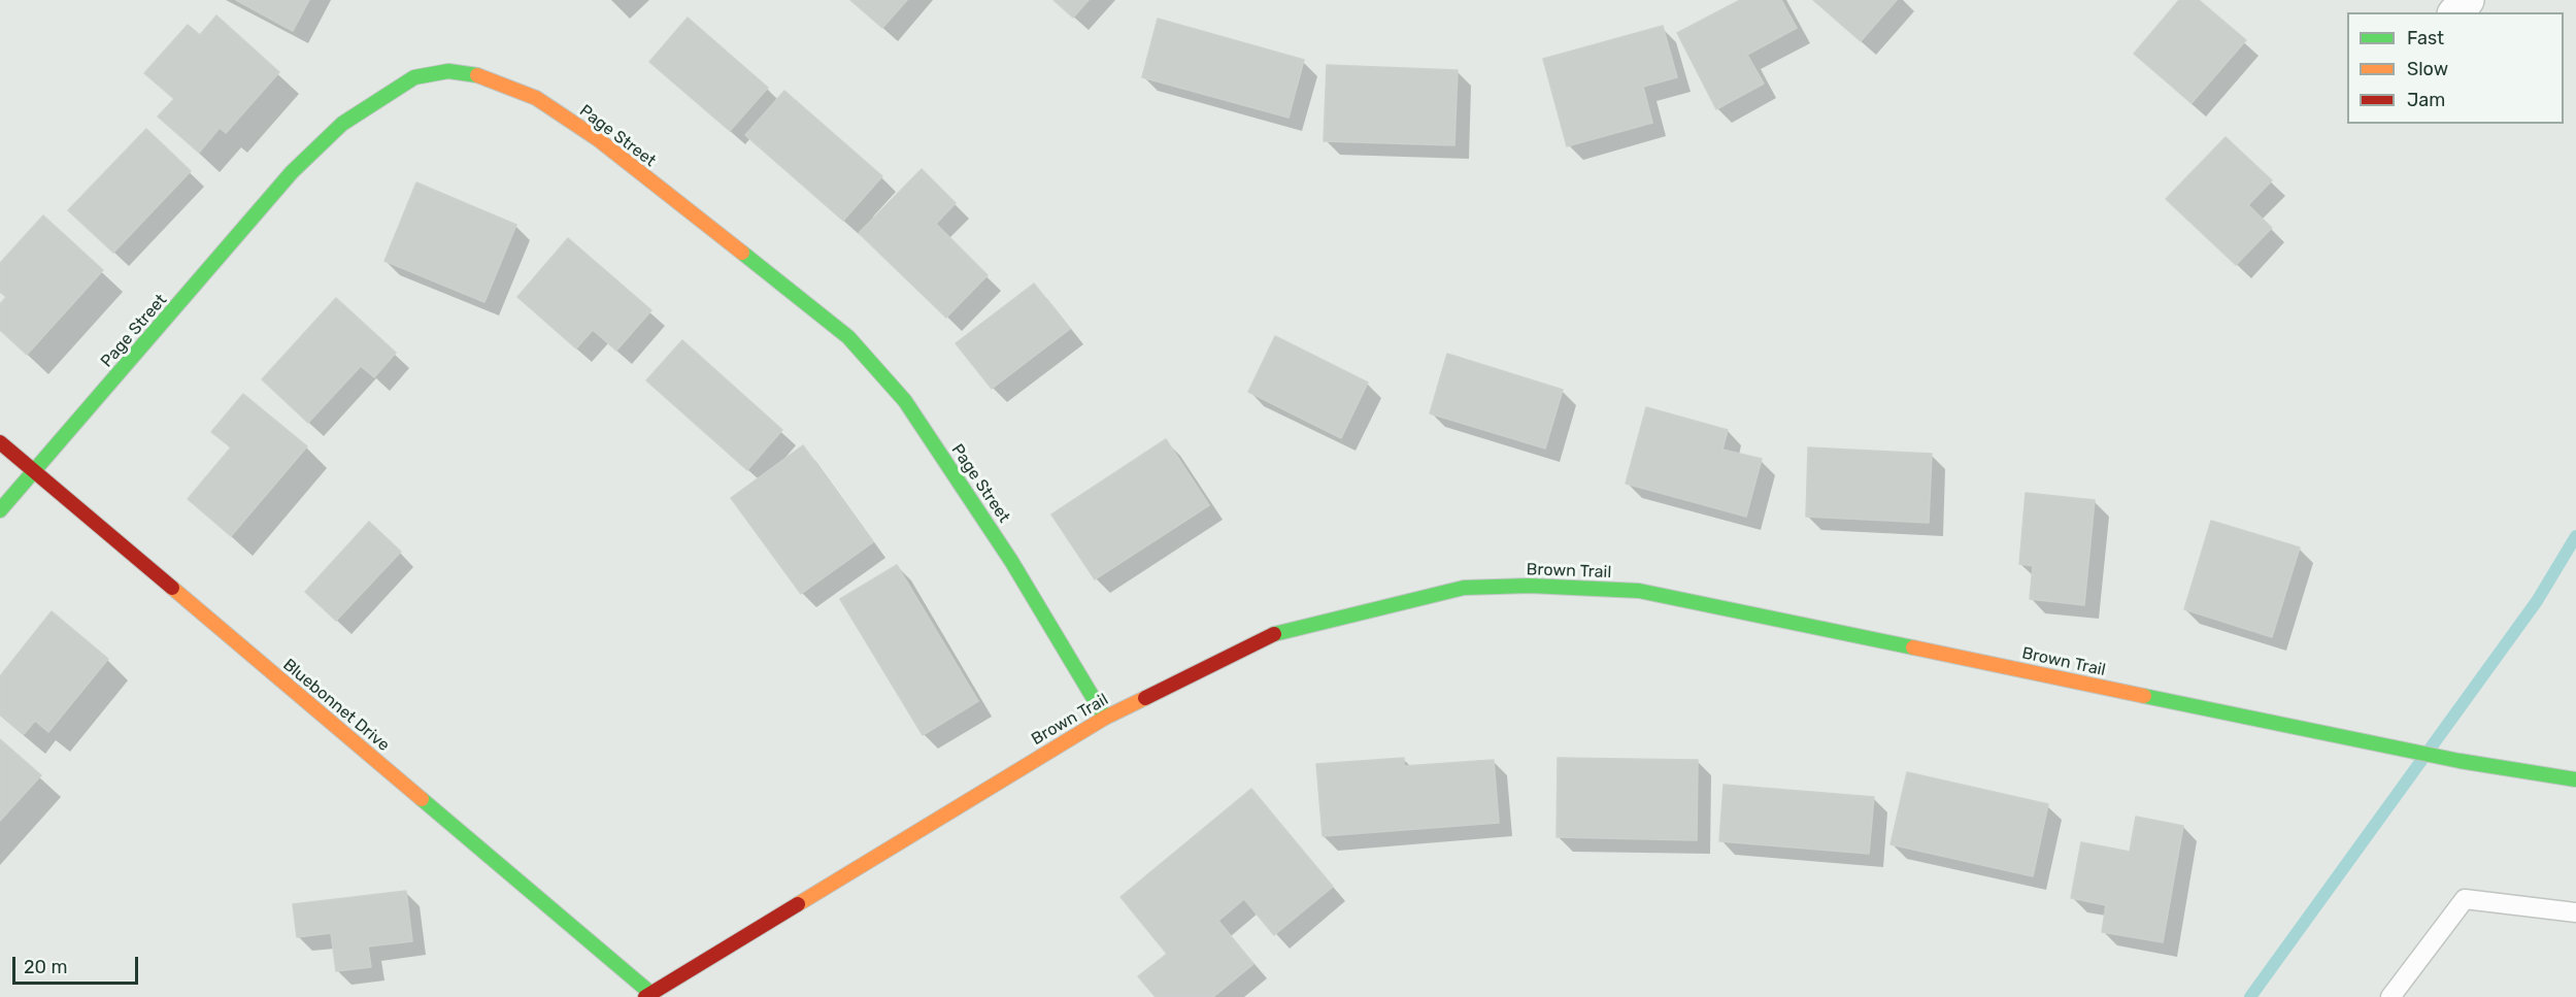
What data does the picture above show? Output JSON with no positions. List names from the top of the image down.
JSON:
{
  "streets": {
    "street": ["Page Street", "Brown Trail", "Bluebonnet Drive"]
  },
  "crossings": [
    ["Page Street", "Brown Trail"],
    ["Page Street", "Bluebonnet Drive"],
    ["Brown Trail", "Bluebonnet Drive"]
  ],
  "legend": ["Fast", "Slow", "Jam"],
  "scale_bar": "20 m"
}
